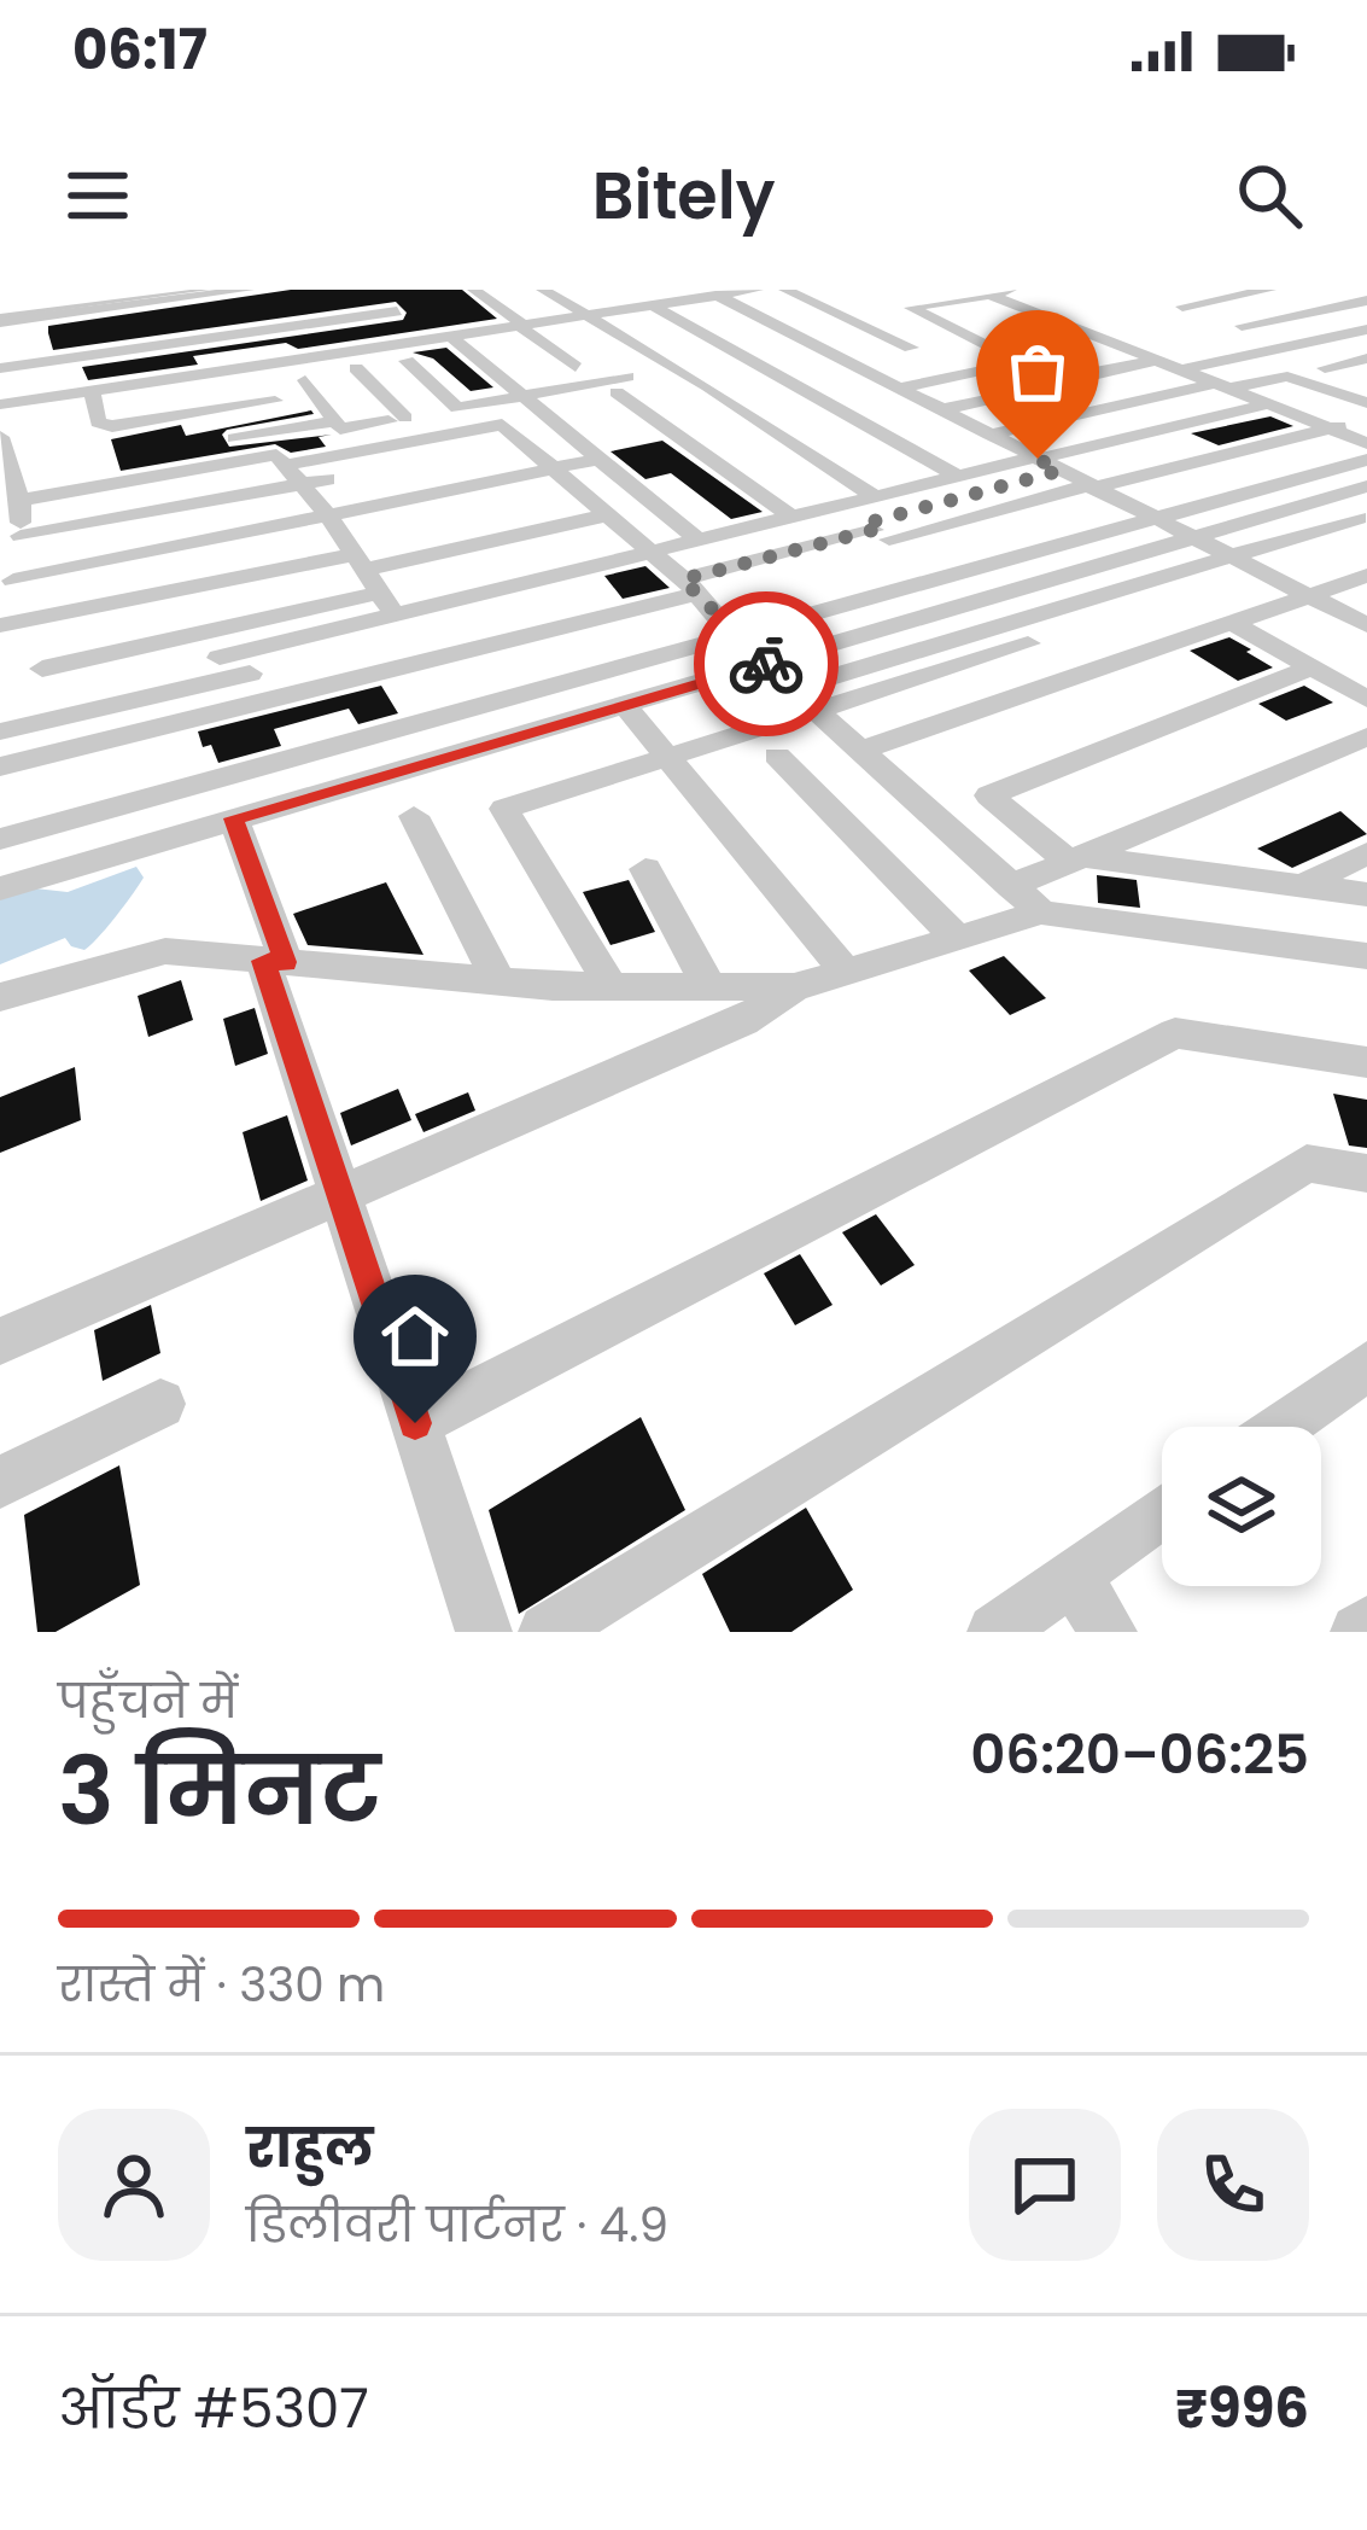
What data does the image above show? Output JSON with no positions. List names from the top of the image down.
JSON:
{
  "page": {
    "status": "06:17",
    "header": "Bitely",
    "heading": ["3 मिनट", "पहुँचने में", "06:20–06:25"],
    "panel": [
      "राहुल",
      "डिलीवरी पार्टनर · 4.9",
      "ऑर्डर #5307",
      "₹996"
    ],
    "bar": "रास्ते में · 330 m"
  }
}
